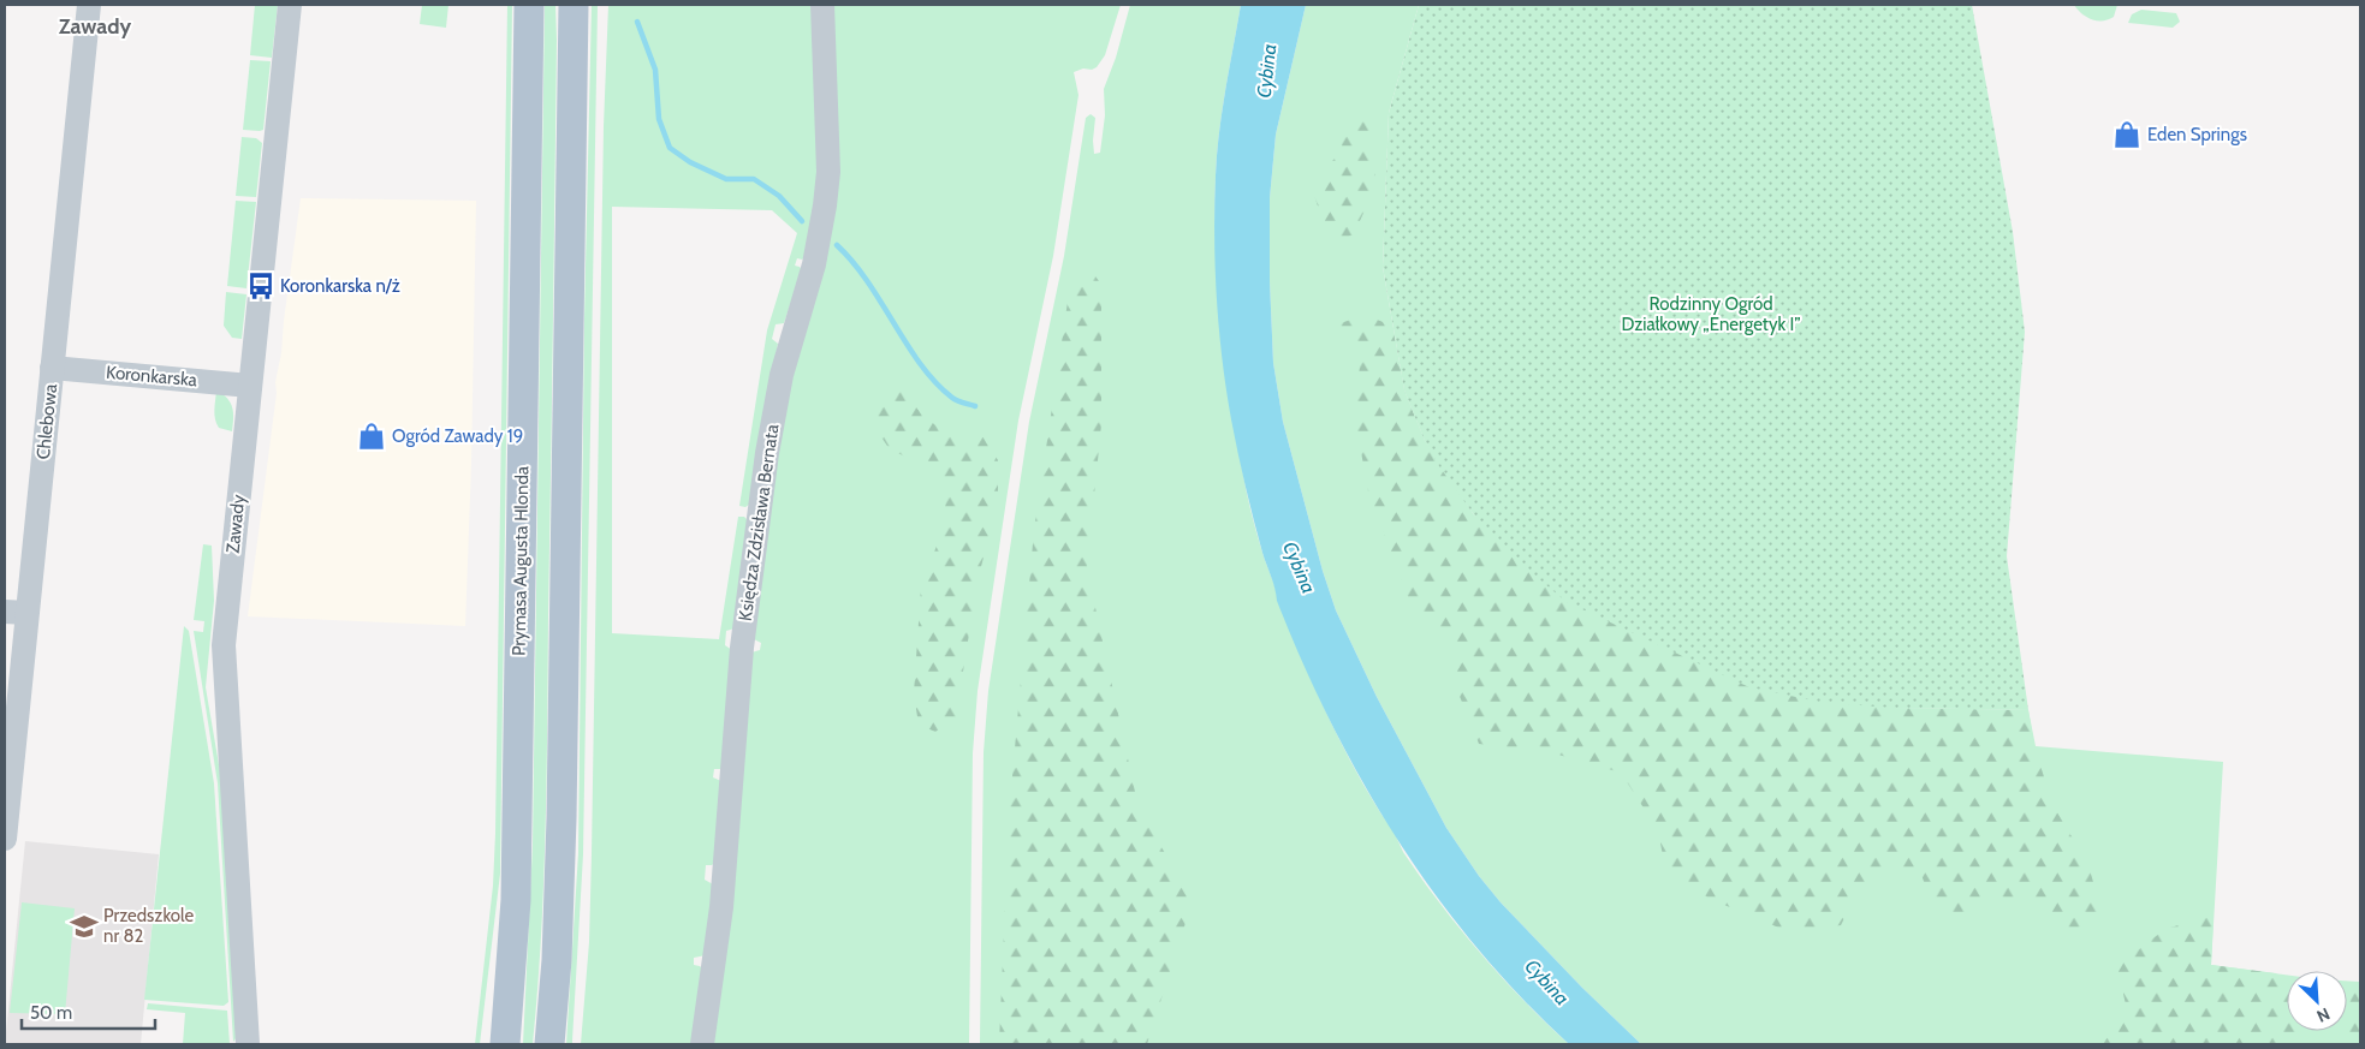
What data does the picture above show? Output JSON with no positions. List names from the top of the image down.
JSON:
{
  "streets": {
    "main road": ["Prymasa Augusta Hlonda"],
    "street": [
      "Koronkarska",
      "Chlebowa",
      "Księdza Zdzisława Bernata",
      "Zawady"
    ]
  },
  "crossings": [
    ["Koronkarska", "Chlebowa"],
    ["Koronkarska", "Zawady"]
  ],
  "districts": ["Zawady"],
  "water": ["Cybina"],
  "parks": ["Rodzinny Ogród Działkowy „Energetyk I”"],
  "places": {
    "shop": ["Eden Springs", "Ogród Zawady 19"],
    "bus stop": ["Koronkarska n/ż"],
    "school or university": ["Przedszkole nr 82"]
  },
  "scale_bar": "50 m",
  "north": "bottom right"
}
